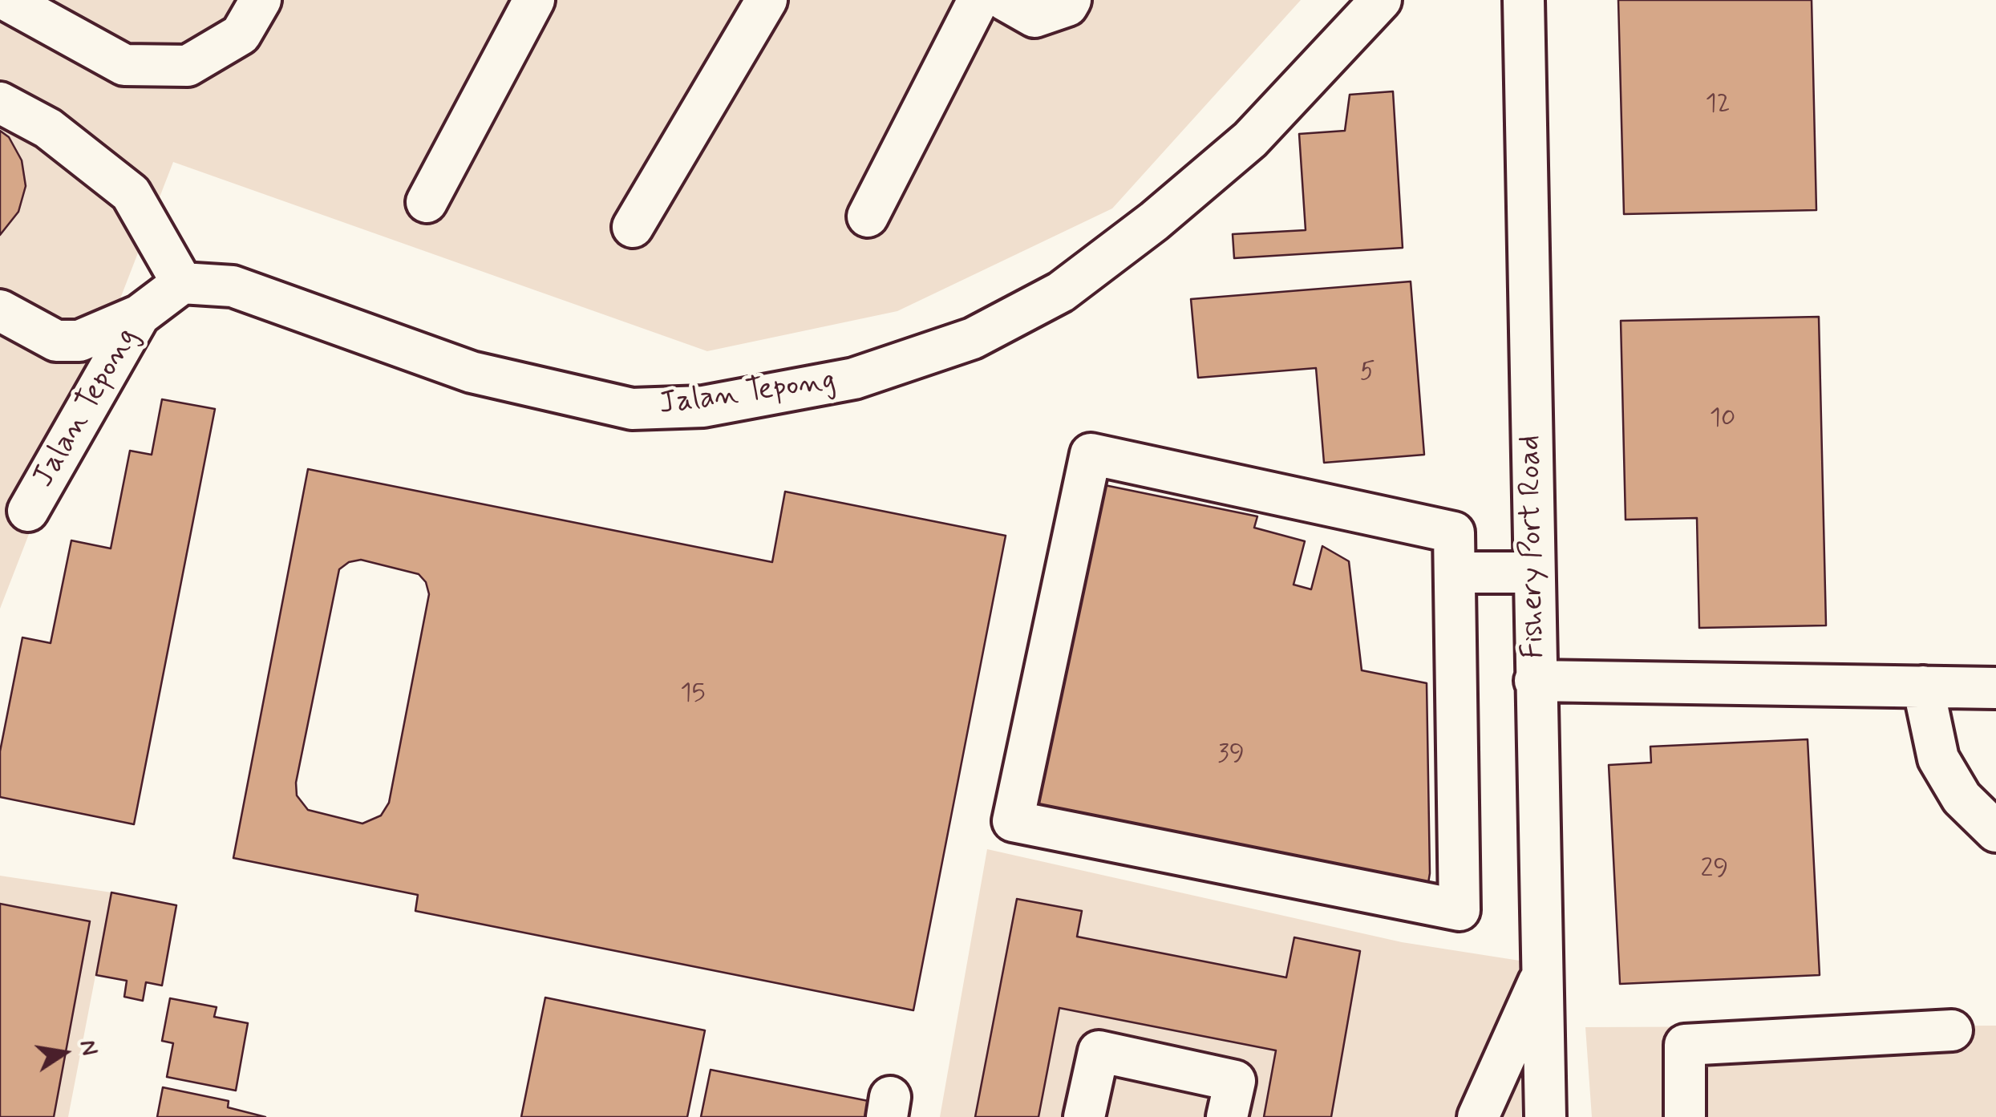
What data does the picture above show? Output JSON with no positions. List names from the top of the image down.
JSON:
{
  "streets": {
    "street": ["Jalan Tepong", "Fishery Port Road"]
  },
  "house_numbers": [
    "12",
    "5",
    "10",
    "15",
    "39",
    "29"
  ],
  "north": "right"
}
